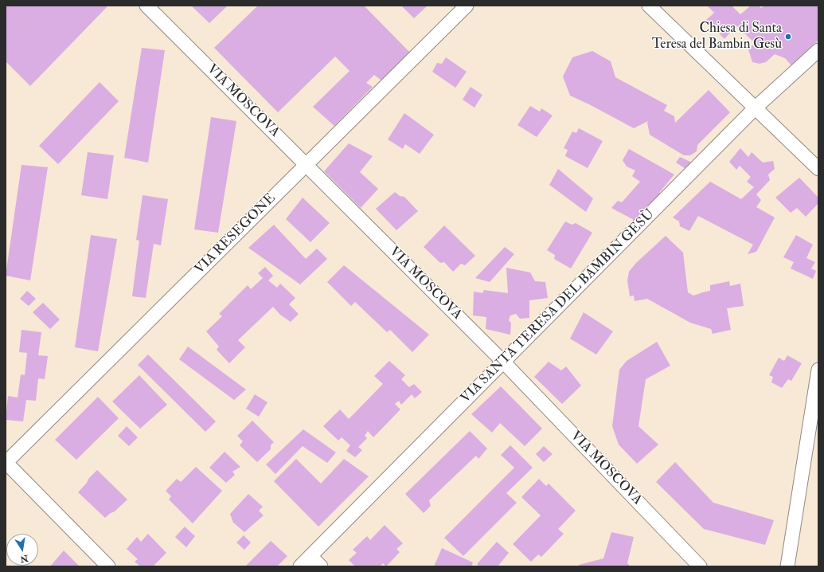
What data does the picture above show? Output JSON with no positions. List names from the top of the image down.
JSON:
{
  "streets": {
    "street": ["VIA MOSCOVA", "VIA RESEGONE", "VIA SANTA TERESA DEL BAMBIN GESÙ"]
  },
  "crossings": [
    ["VIA MOSCOVA", "VIA RESEGONE"],
    ["VIA MOSCOVA", "VIA SANTA TERESA DEL BAMBIN GESÙ"]
  ],
  "places": ["Chiesa di Santa Teresa del Bambin Gesù"],
  "north": "bottom"
}
